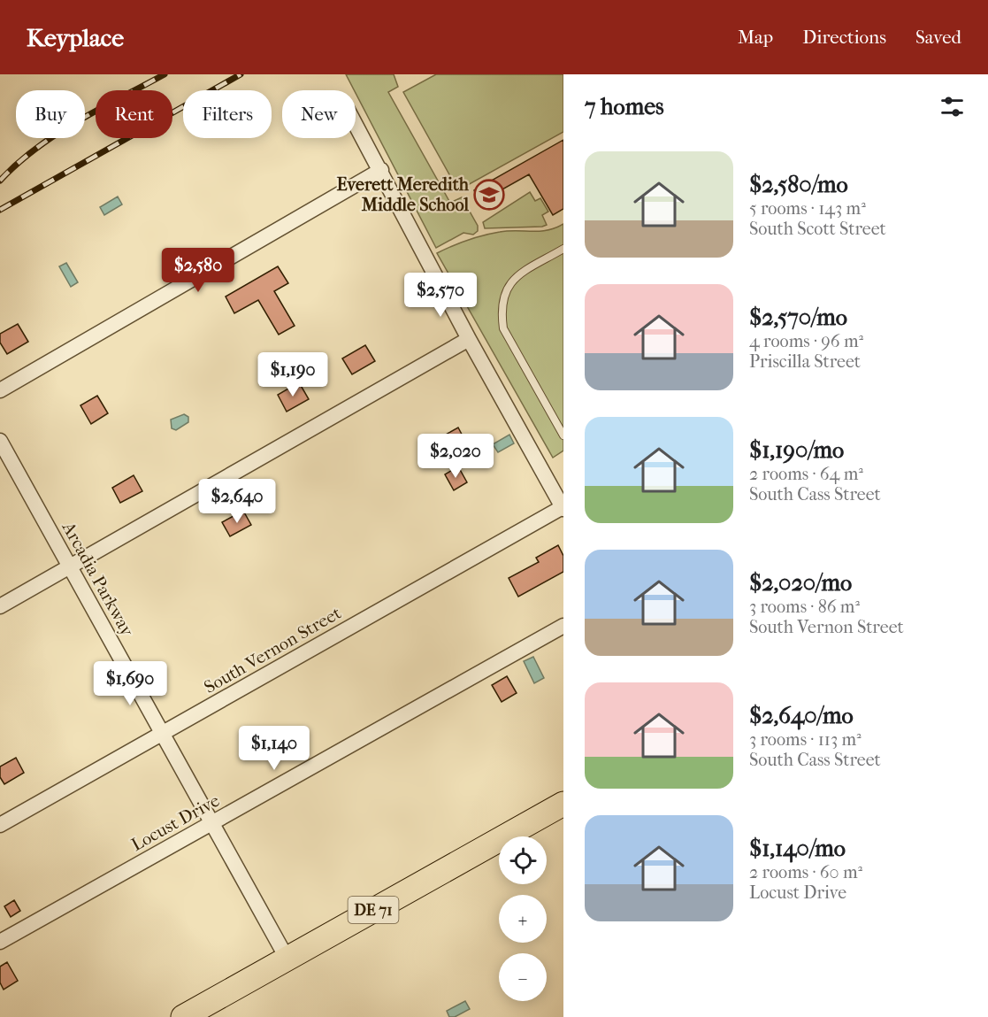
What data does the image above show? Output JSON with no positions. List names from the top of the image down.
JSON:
{
  "streets": {
    "main road": ["DE 71"],
    "street": ["Arcadia Parkway", "South Vernon Street", "Locust Drive"]
  },
  "crossings": [
    ["Arcadia Parkway", "South Vernon Street"],
    ["Arcadia Parkway", "Locust Drive"],
    ["Arcadia Parkway", "DE 71"]
  ],
  "places": {
    "school or university": ["Everett Meredith Middle School"]
  },
  "page": {
    "header": "Keyplace",
    "nav": ["Map", "Directions", "Saved"],
    "heading": "7 homes",
    "chip": [
      "Buy",
      "Rent",
      "Filters",
      "New"
    ],
    "list": [
      {
        "name": "$2,580/mo",
        "note": "5 rooms · 143 m² · South Scott Street"
      },
      {
        "name": "$2,570/mo",
        "note": "4 rooms · 96 m² · Priscilla Street"
      },
      {
        "name": "$1,190/mo",
        "note": "2 rooms · 64 m² · South Cass Street"
      },
      {
        "name": "$2,020/mo",
        "note": "3 rooms · 86 m² · South Vernon Street"
      },
      {
        "name": "$2,640/mo",
        "note": "3 rooms · 113 m² · South Cass Street"
      },
      {
        "name": "$1,140/mo",
        "note": "2 rooms · 60 m² · Locust Drive"
      }
    ],
    "price": [
      "$2,580",
      "$2,570",
      "$1,190",
      "$2,020",
      "$2,640",
      "$1,690",
      "$1,140"
    ],
    "map_buttons": ["+", "−"]
  }
}
